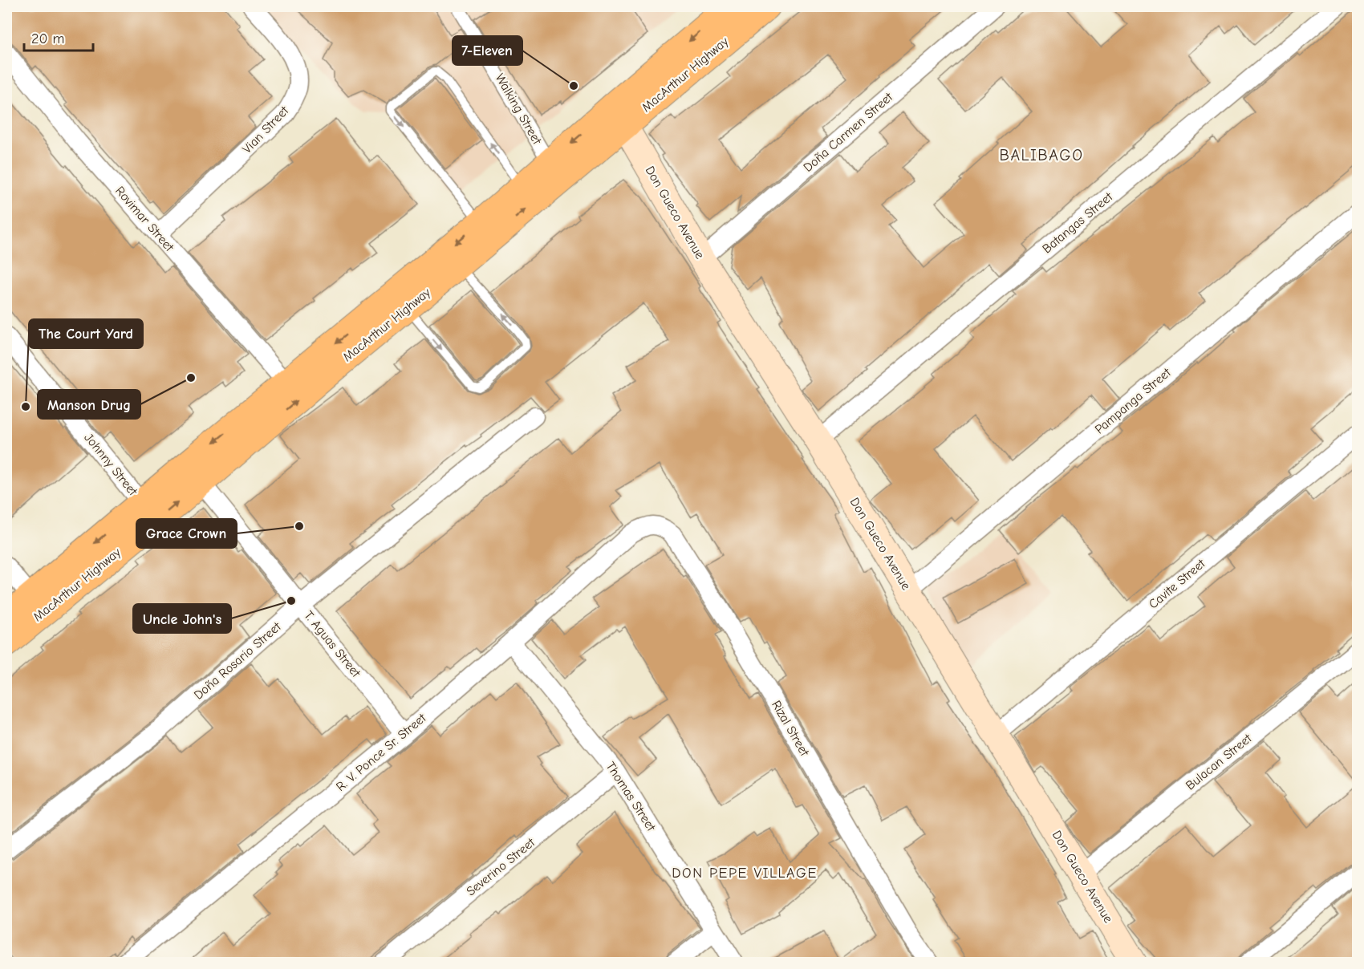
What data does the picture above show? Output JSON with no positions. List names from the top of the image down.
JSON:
{
  "streets": {
    "highway": ["MacArthur Highway"],
    "main road": ["Don Gueco Avenue"],
    "street": [
      "Walking Street",
      "Vian Street",
      "Doña Carmen Street",
      "Rovimar Street",
      "Batangas Street",
      "Pampanga Street",
      "Johnny Street",
      "Cavite Street",
      "T. Aguas Street",
      "Doña Rosario Street",
      "Rizal Street",
      "R. V. Ponce Sr. Street",
      "Bulacan Street",
      "Thomas Street",
      "Severino Street"
    ]
  },
  "crossings": [
    ["MacArthur Highway", "Walking Street"],
    ["MacArthur Highway", "Don Gueco Avenue"],
    ["MacArthur Highway", "Rovimar Street"],
    ["MacArthur Highway", "Johnny Street"],
    ["MacArthur Highway", "T. Aguas Street"],
    ["Vian Street", "Rovimar Street"],
    ["Doña Carmen Street", "Don Gueco Avenue"],
    ["Don Gueco Avenue", "Batangas Street"],
    ["Don Gueco Avenue", "Pampanga Street"],
    ["Don Gueco Avenue", "Cavite Street"],
    ["Don Gueco Avenue", "Bulacan Street"],
    ["T. Aguas Street", "Doña Rosario Street"],
    ["T. Aguas Street", "R. V. Ponce Sr. Street"],
    ["Rizal Street", "R. V. Ponce Sr. Street"],
    ["R. V. Ponce Sr. Street", "Thomas Street"],
    ["Thomas Street", "Severino Street"]
  ],
  "districts": ["BALIBAGO", "DON PEPE VILLAGE"],
  "places": [
    "7-Eleven",
    "Manson Drug",
    "The Court Yard",
    "Grace Crown",
    "Uncle John's"
  ],
  "scale_bar": "20 m"
}
